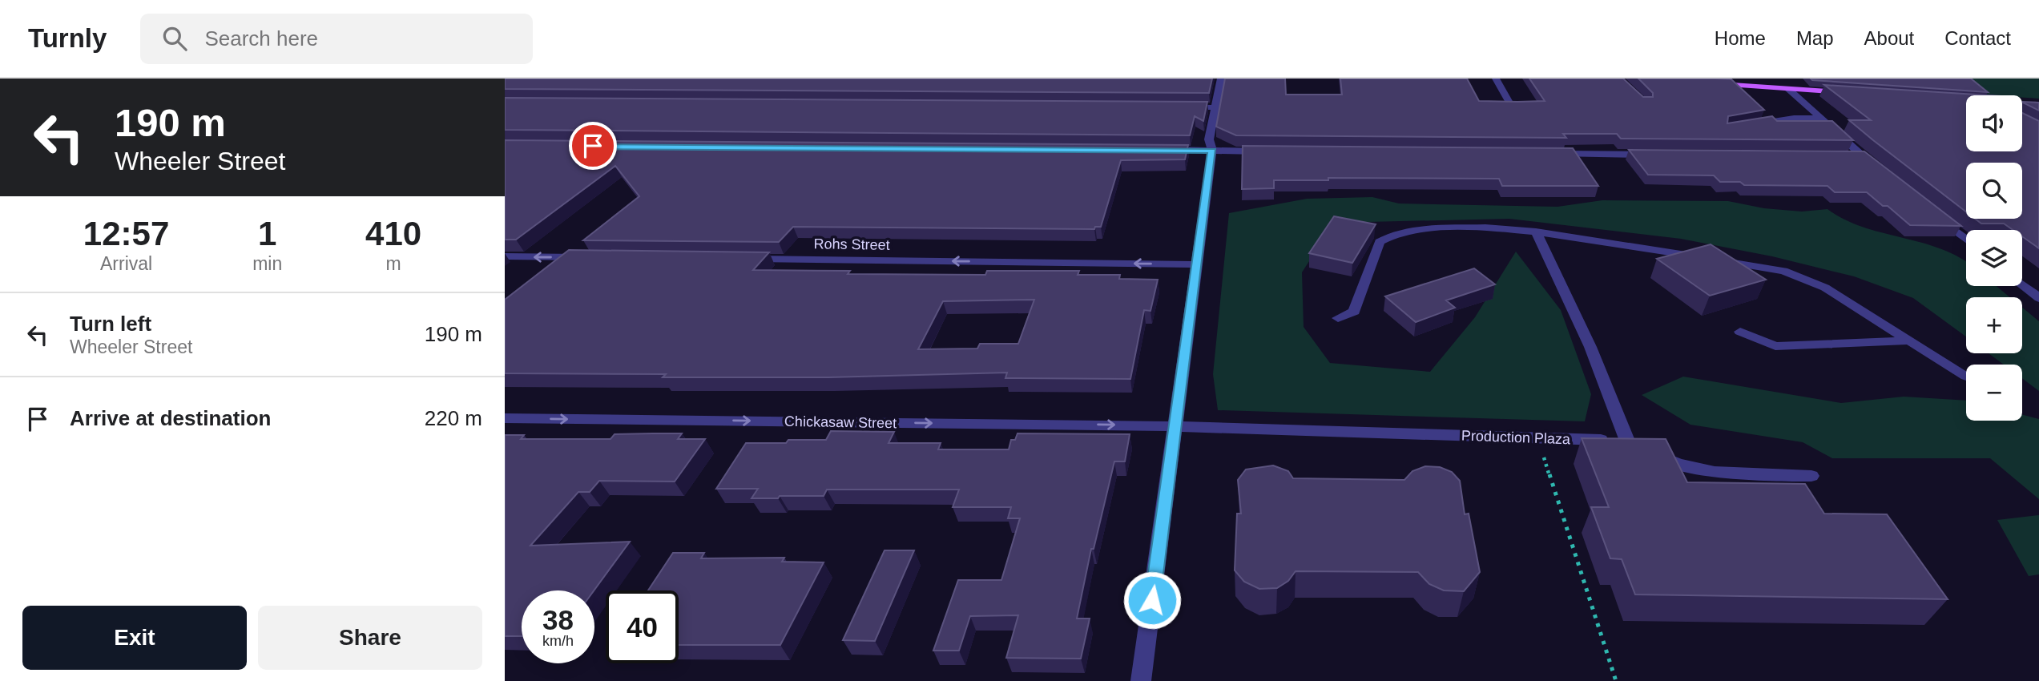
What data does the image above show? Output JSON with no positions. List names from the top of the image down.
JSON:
{
  "streets": {
    "street": ["Rohs Street", "Chickasaw Street", "Production Plaza"]
  },
  "crossings": [
    ["Chickasaw Street", "Production Plaza"]
  ],
  "one_way": ["Rohs Street", "Chickasaw Street"],
  "page": {
    "header": "Turnly",
    "search": "Search here",
    "nav": [
      "Home",
      "Map",
      "About",
      "Contact"
    ],
    "turn": ["190 m", "Wheeler Street"],
    "map_buttons": ["+", "−"],
    "eta": [
      "12:57",
      "Arrival",
      "1",
      "min",
      "410",
      "m"
    ],
    "list": [
      {
        "name": "Turn left",
        "note": "Wheeler Street",
        "value": "190 m"
      },
      {
        "name": "Arrive at destination",
        "value": "220 m"
      }
    ],
    "speed": "38 km/h",
    "limit": "40",
    "buttons": ["Exit", "Share"]
  }
}
